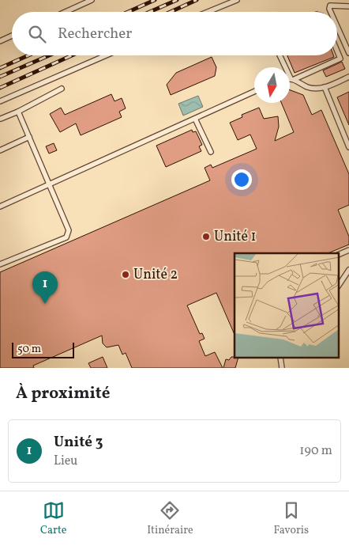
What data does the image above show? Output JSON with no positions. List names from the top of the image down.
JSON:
{
  "places": ["Unité 1", "Unité 2"],
  "scale_bar": "50 m",
  "north": "bottom",
  "page": {
    "search": "Rechercher",
    "pins": "1",
    "scale": "50 m",
    "heading": "À proximité",
    "list": [
      {
        "mark": "1",
        "name": "Unité 3",
        "note": "Lieu",
        "value": "190 m"
      }
    ],
    "nav": ["Carte", "Itinéraire", "Favoris"]
  }
}
